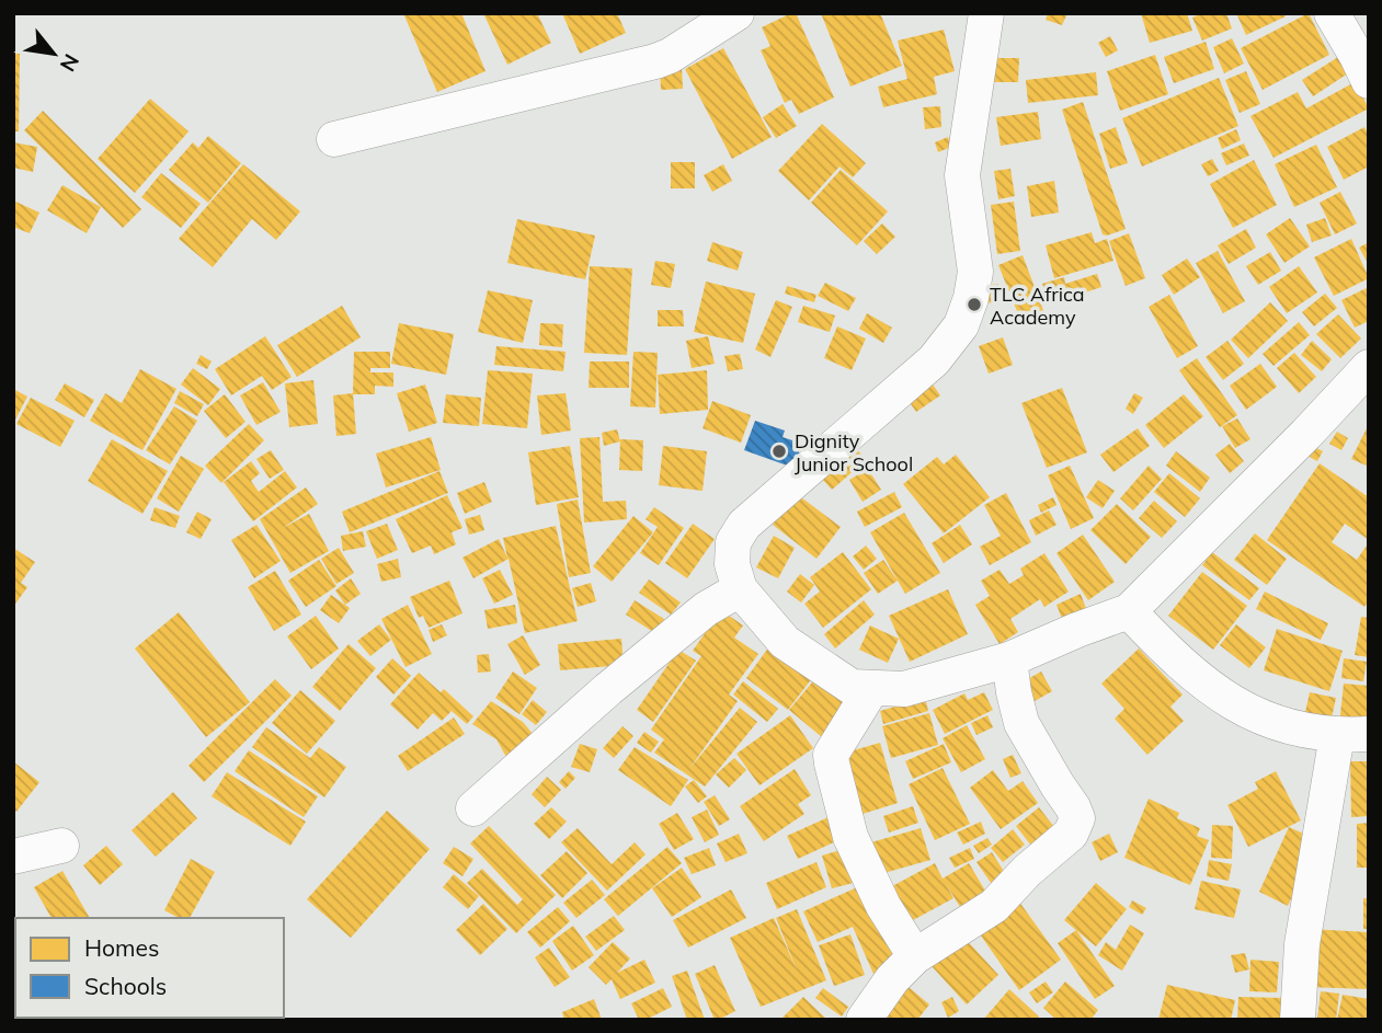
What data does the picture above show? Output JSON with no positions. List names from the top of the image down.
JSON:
{
  "places": ["TLC Africa Academy", "Dignity Junior School"],
  "legend": ["Homes", "Schools"],
  "north": "bottom right"
}
